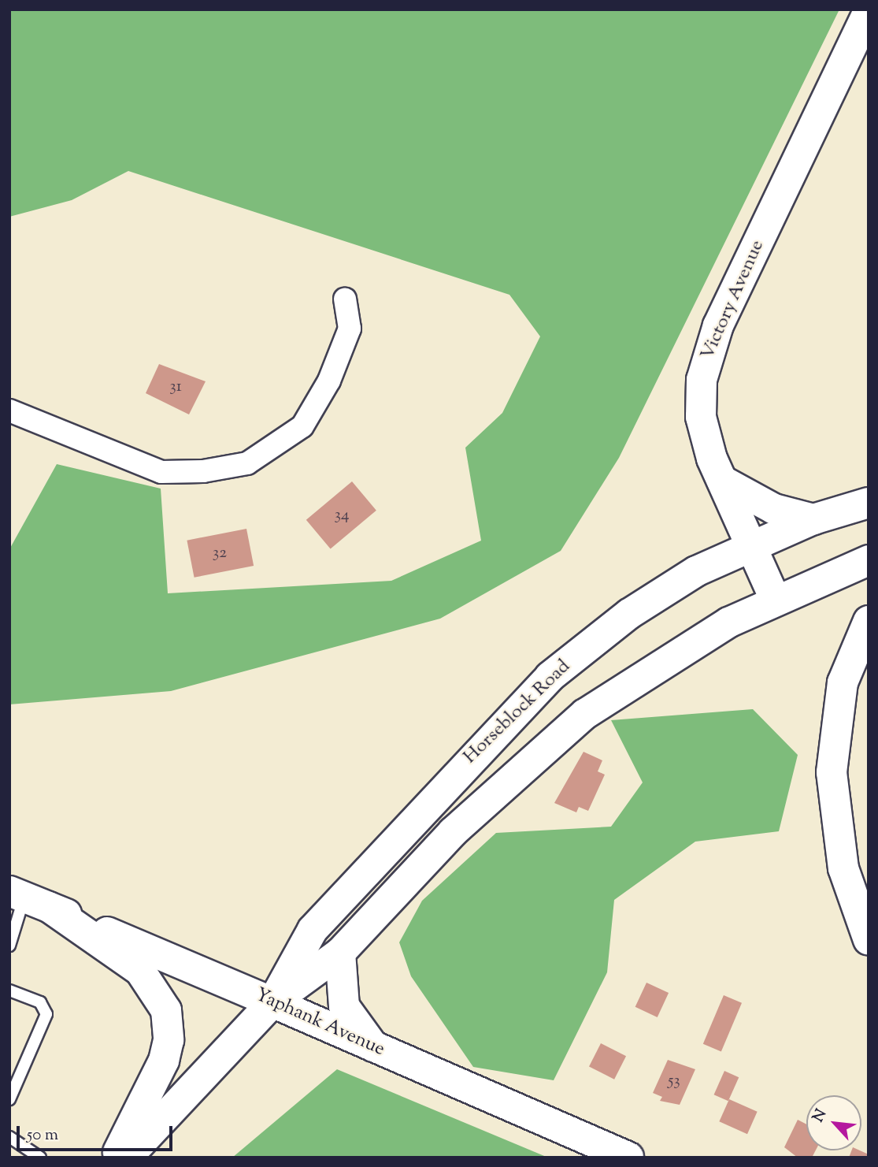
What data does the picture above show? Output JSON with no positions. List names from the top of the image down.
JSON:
{
  "streets": {
    "main road": ["Victory Avenue", "Horseblock Road", "Yaphank Avenue"]
  },
  "crossings": [
    ["Victory Avenue", "Horseblock Road"],
    ["Horseblock Road", "Yaphank Avenue"]
  ],
  "house_numbers": [
    "31",
    "34",
    "32",
    "53"
  ],
  "scale_bar": "50 m",
  "north": "top left"
}
